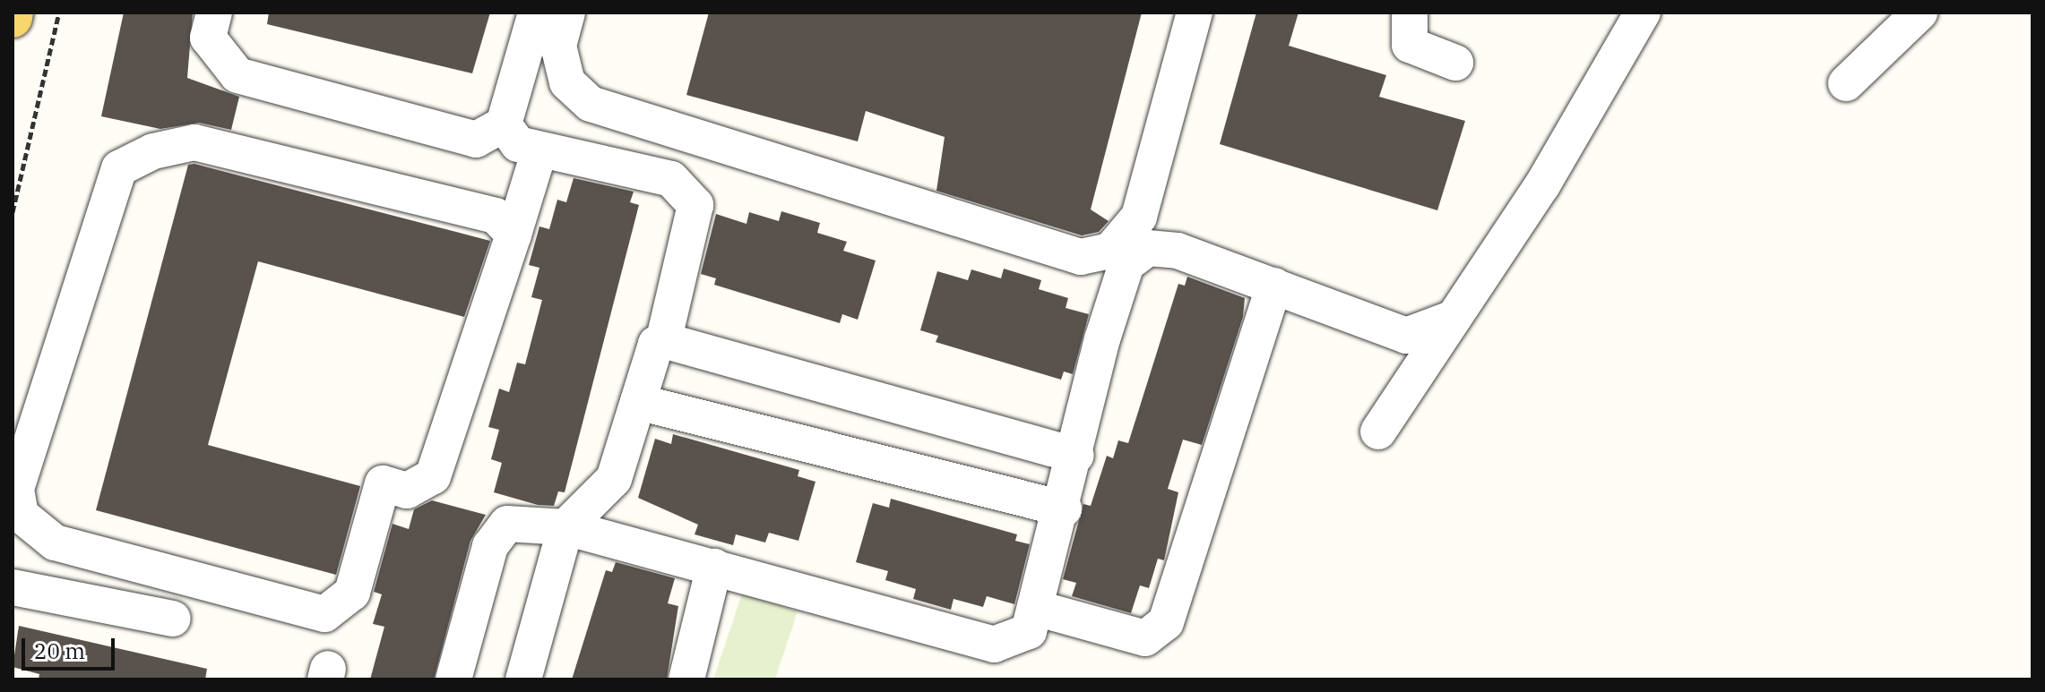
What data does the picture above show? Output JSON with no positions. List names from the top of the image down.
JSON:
{
  "scale_bar": "20 m"
}
